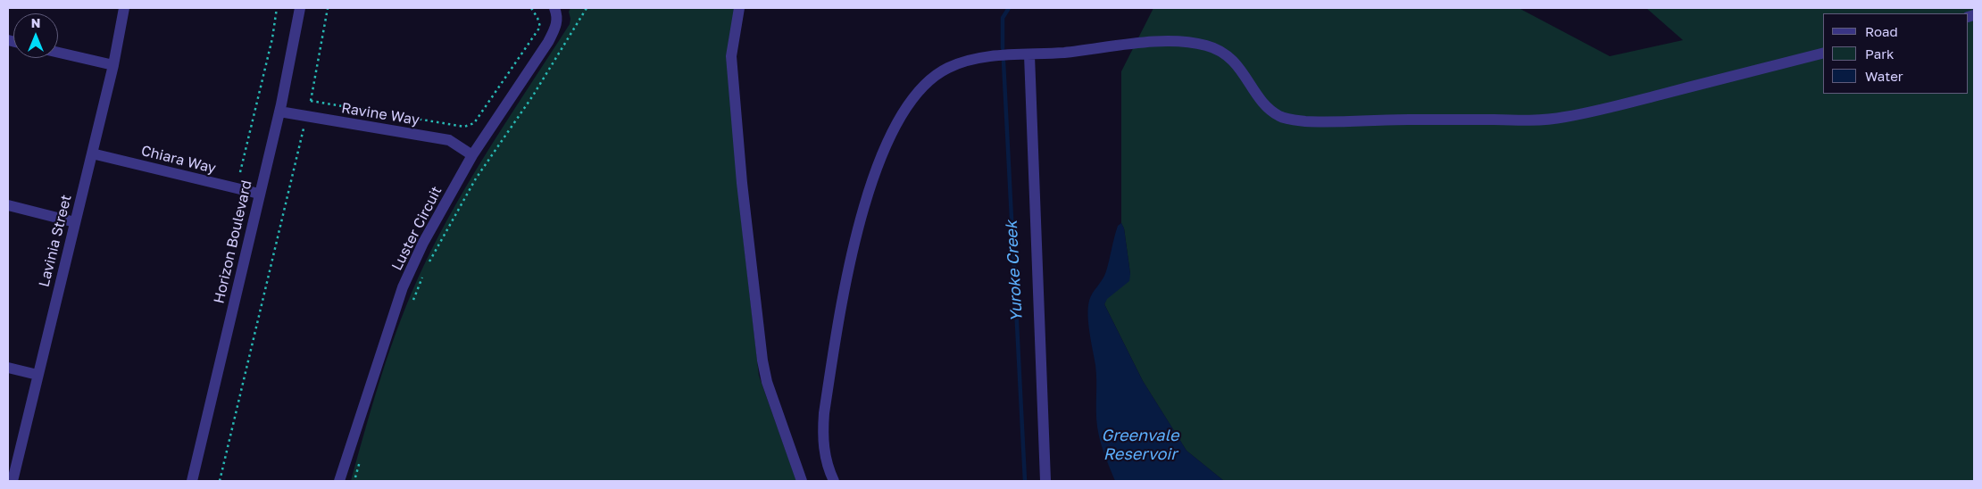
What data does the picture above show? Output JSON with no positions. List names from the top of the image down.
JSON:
{
  "streets": {
    "street": [
      "Ravine Way",
      "Chiara Way",
      "Luster Circuit",
      "Lavinia Street",
      "Horizon Boulevard"
    ]
  },
  "crossings": [
    ["Ravine Way", "Luster Circuit"],
    ["Ravine Way", "Horizon Boulevard"],
    ["Chiara Way", "Lavinia Street"],
    ["Chiara Way", "Horizon Boulevard"]
  ],
  "water": ["Yuroke Creek", "Greenvale Reservoir"],
  "legend": ["Road", "Park", "Water"],
  "north": "top"
}
